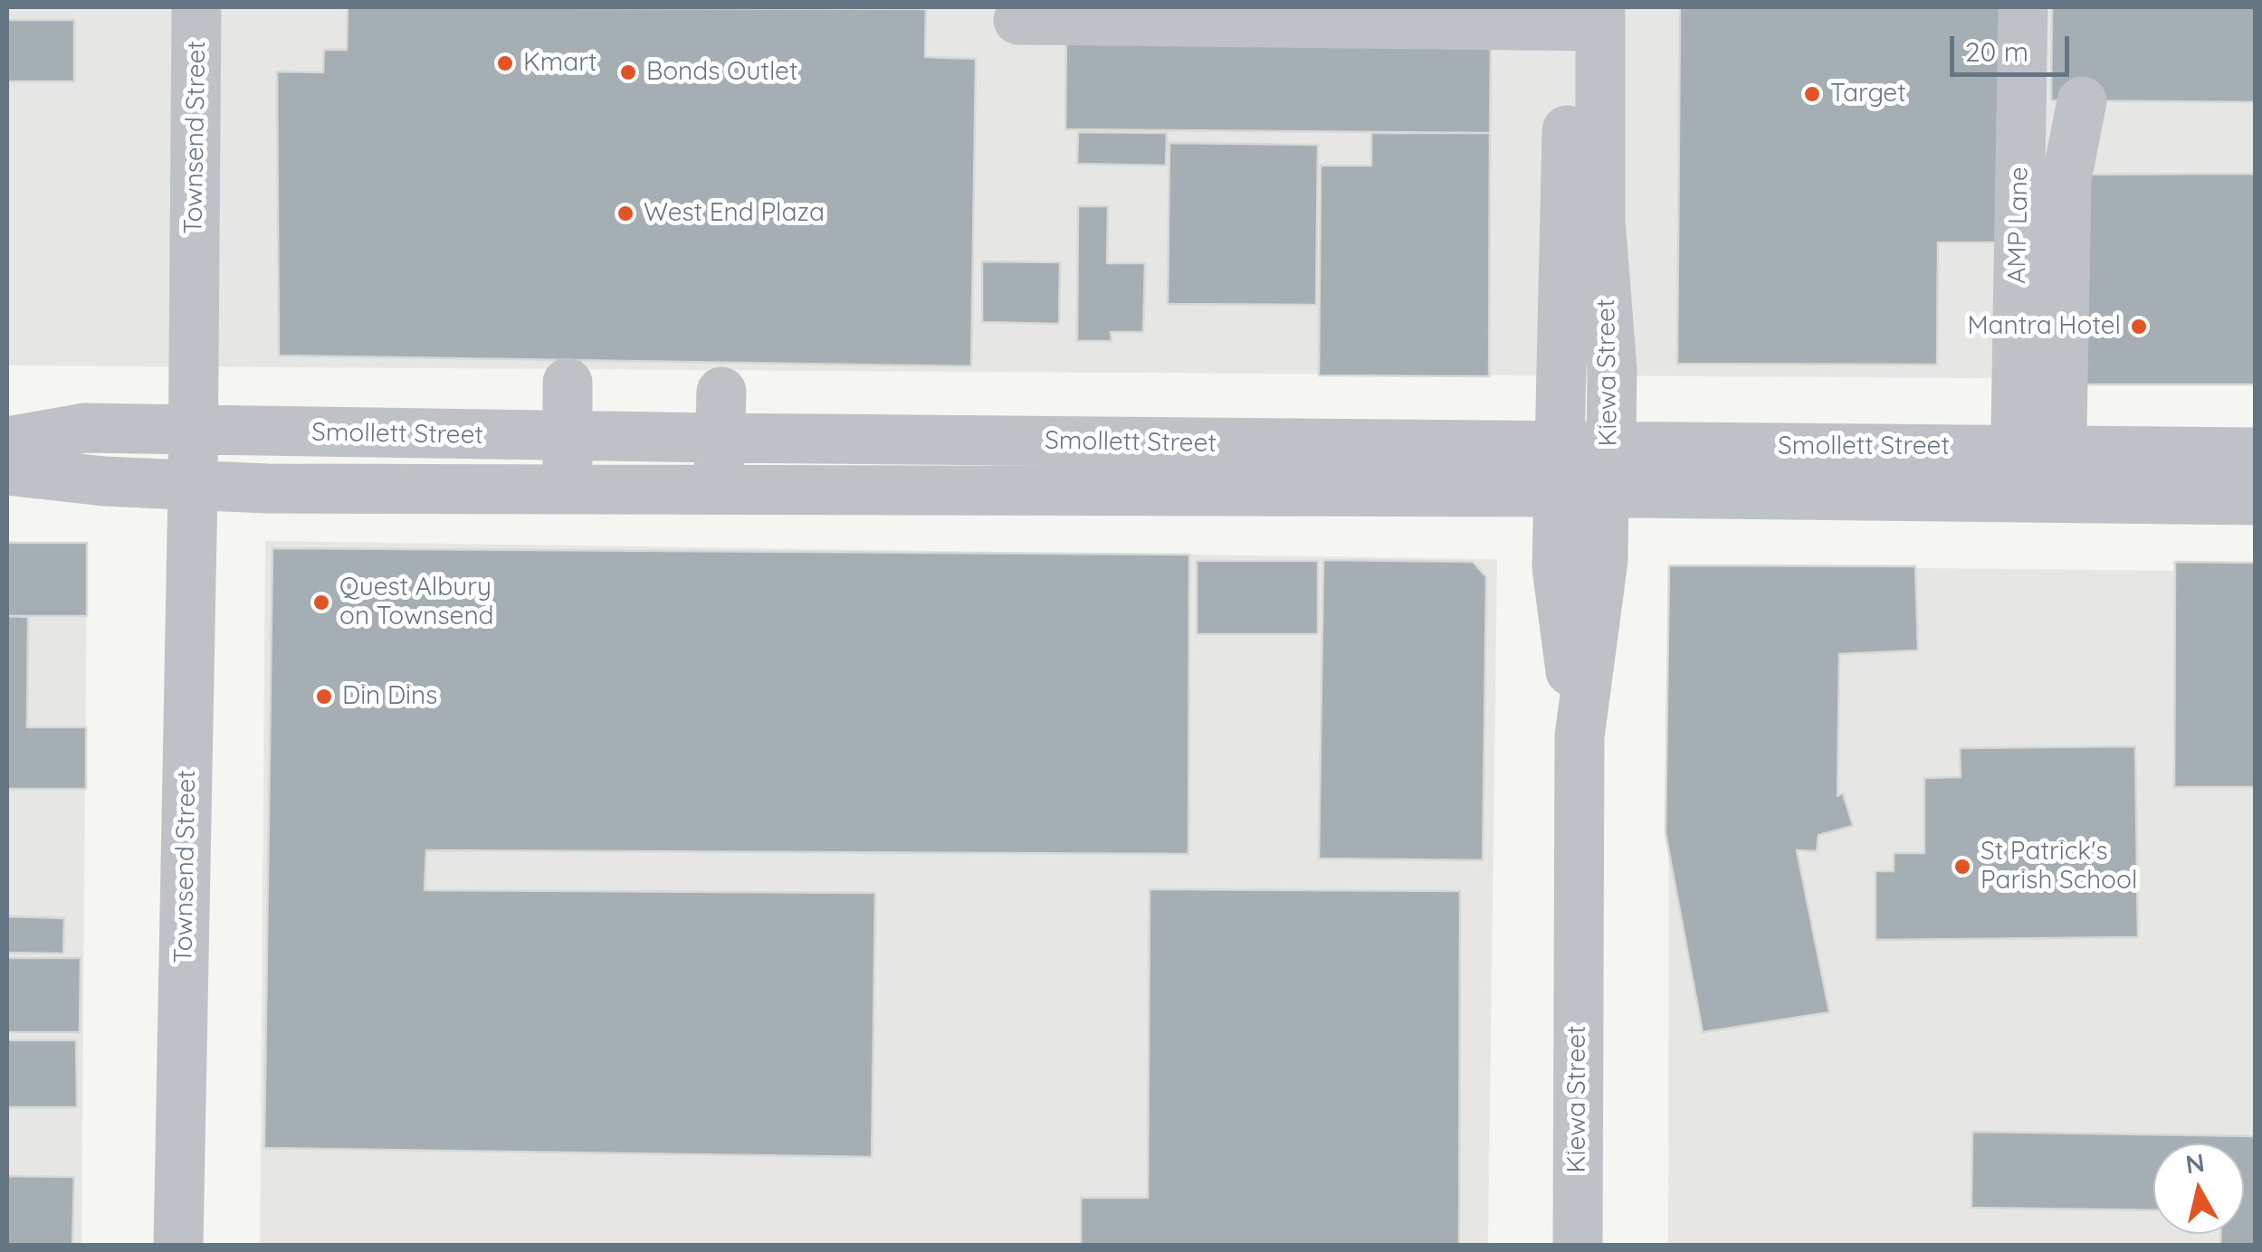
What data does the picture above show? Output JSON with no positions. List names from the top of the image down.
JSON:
{
  "streets": {
    "street": [
      "Townsend Street",
      "AMP Lane",
      "Kiewa Street",
      "Smollett Street"
    ]
  },
  "crossings": [
    ["Townsend Street", "Smollett Street"],
    ["AMP Lane", "Smollett Street"],
    ["Kiewa Street", "Smollett Street"]
  ],
  "places": [
    "Kmart",
    "Bonds Outlet",
    "Target",
    "West End Plaza",
    "Mantra Hotel",
    "Quest Albury on Townsend",
    "Din Dins",
    "St Patrick's Parish School"
  ],
  "scale_bar": "20 m",
  "north": "top"
}
